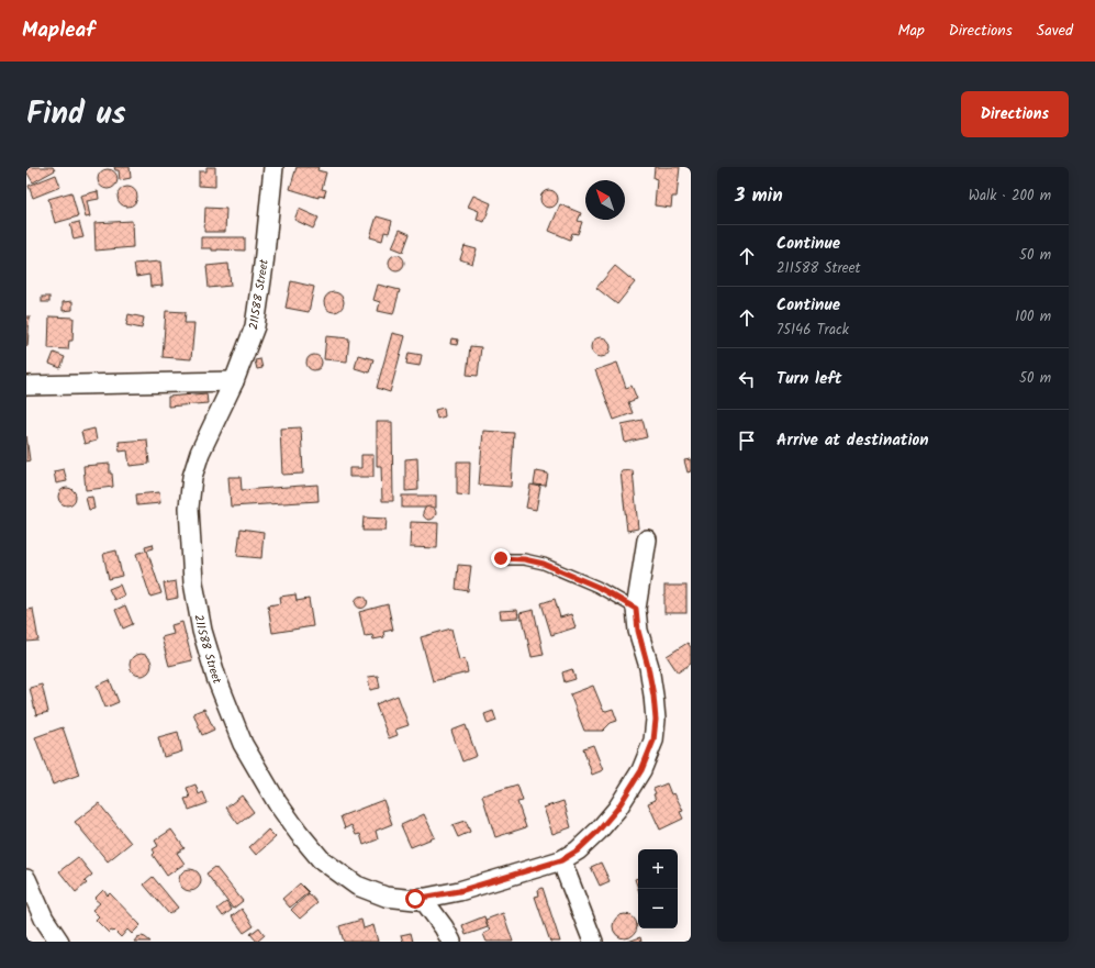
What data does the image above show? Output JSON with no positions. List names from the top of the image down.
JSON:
{
  "streets": {
    "street": ["211588 Street"]
  },
  "north": "top left",
  "page": {
    "header": "Mapleaf",
    "nav": ["Map", "Directions", "Saved"],
    "title": "Find us",
    "buttons": "Directions",
    "heading": ["3 min", "Walk · 200 m"],
    "list": [
      ["Continue", "211588 Street", "50 m"],
      ["Continue", "75146 Track", "100 m"],
      ["Turn left", "50 m"],
      "Arrive at destination"
    ],
    "map_buttons": ["+", "−"]
  }
}
